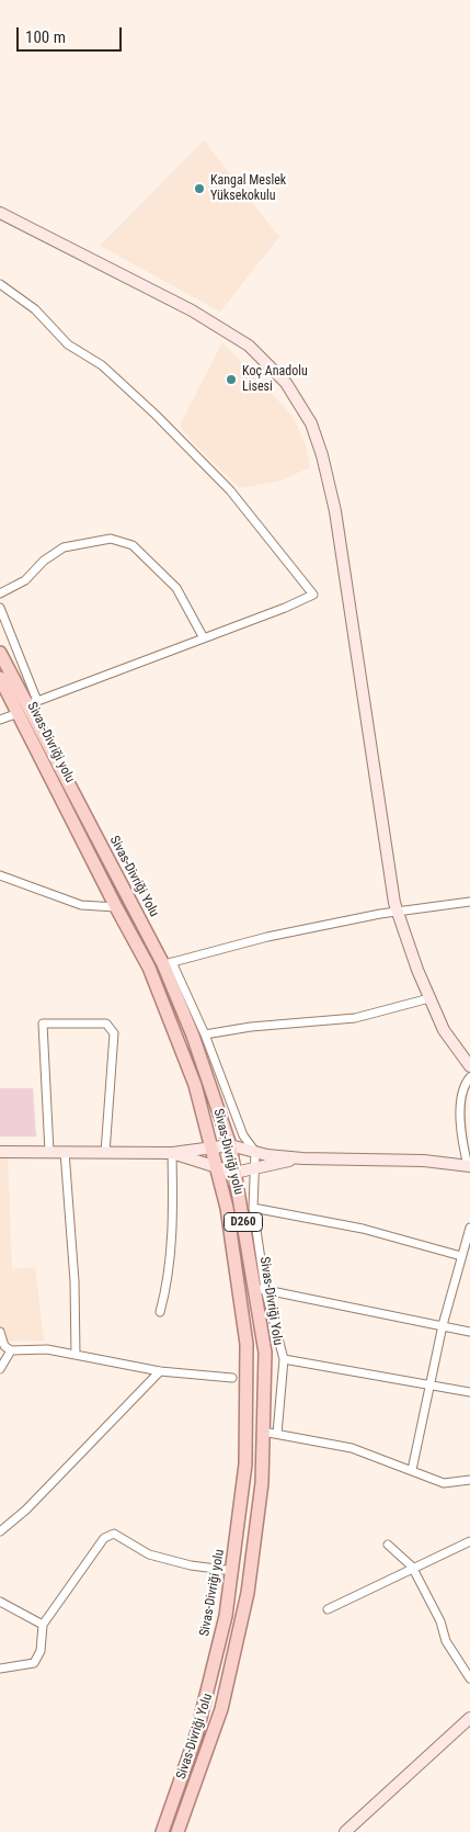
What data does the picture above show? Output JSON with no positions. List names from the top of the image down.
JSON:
{
  "streets": {
    "main road": ["Sivas-Divriği yolu", "Sivas-Divriği Yolu", "D260"]
  },
  "places": ["Kangal Meslek Yüksekokulu", "Koç Anadolu Lisesi"],
  "scale_bar": "100 m"
}
